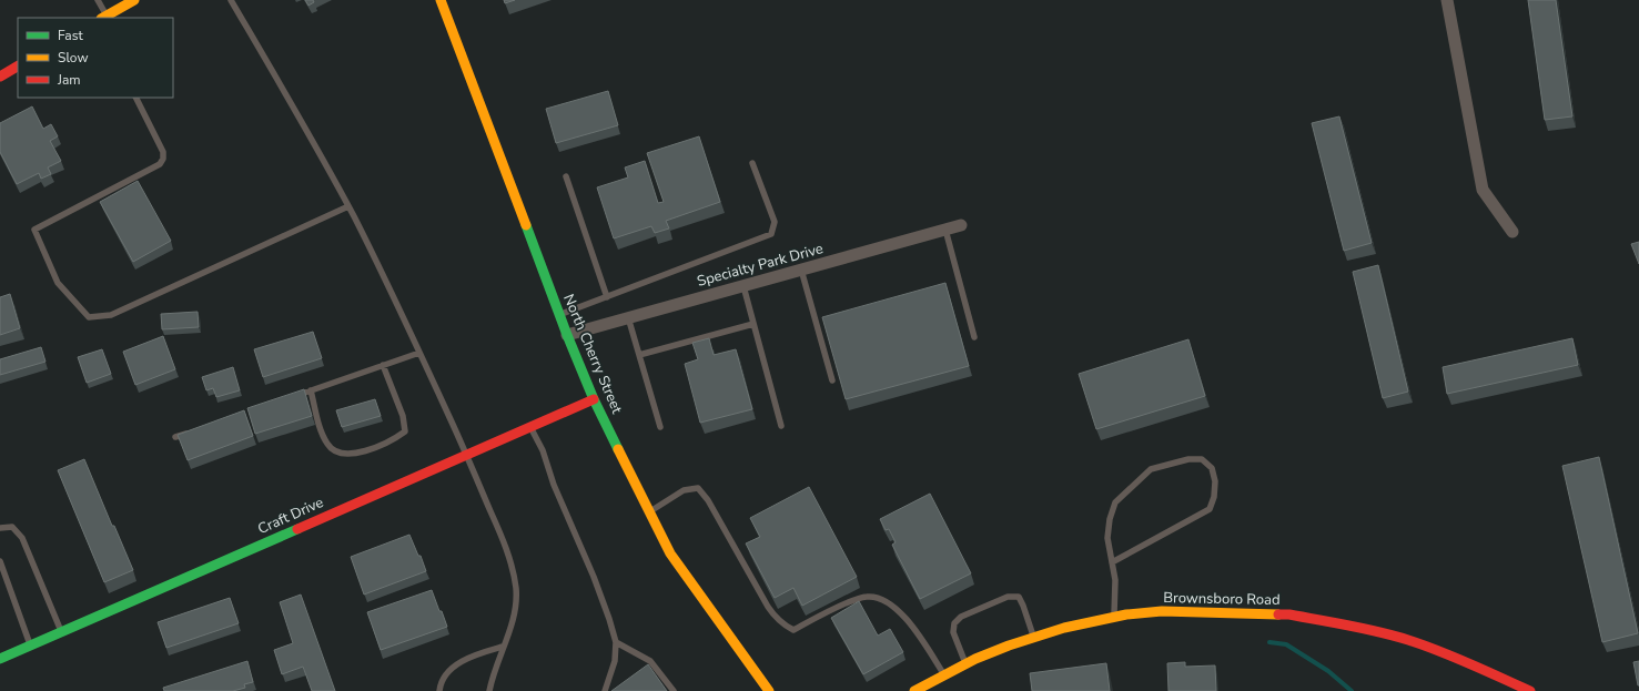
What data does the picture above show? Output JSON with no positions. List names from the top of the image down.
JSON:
{
  "streets": {
    "street": [
      "Specialty Park Drive",
      "North Cherry Street",
      "Craft Drive",
      "Brownsboro Road"
    ]
  },
  "crossings": [
    ["Specialty Park Drive", "North Cherry Street"],
    ["North Cherry Street", "Craft Drive"]
  ],
  "legend": ["Fast", "Slow", "Jam"]
}
